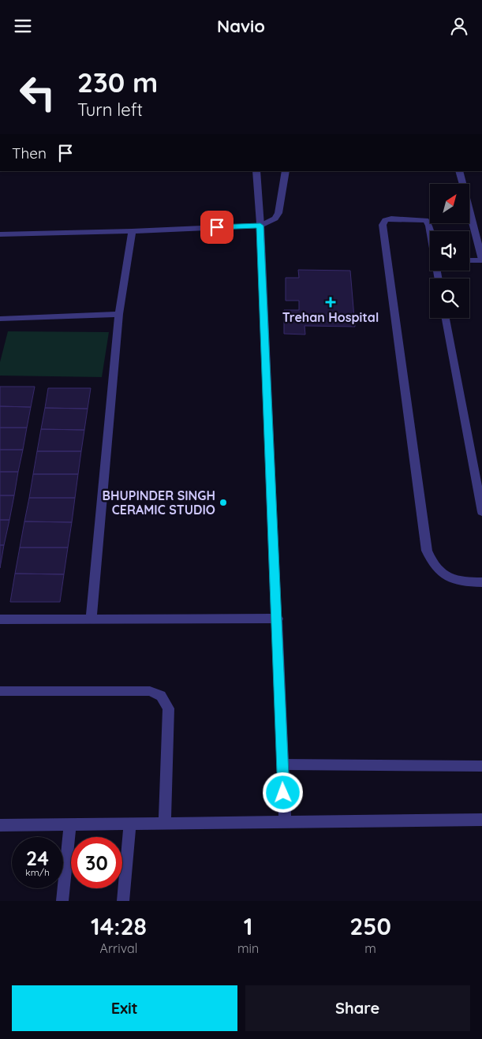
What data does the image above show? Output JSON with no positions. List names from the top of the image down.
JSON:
{
  "places": {
    "health": ["Trehan Hospital"],
    "other": ["BHUPINDER SINGH CERAMIC STUDIO"]
  },
  "north": "top right",
  "page": {
    "header": "Navio",
    "turn": ["230 m", "Turn left"],
    "then": "Then",
    "speed": "24 km/h",
    "limit": "30",
    "eta": [
      "14:28",
      "Arrival",
      "1",
      "min",
      "250",
      "m"
    ],
    "buttons": ["Exit", "Share"]
  }
}
